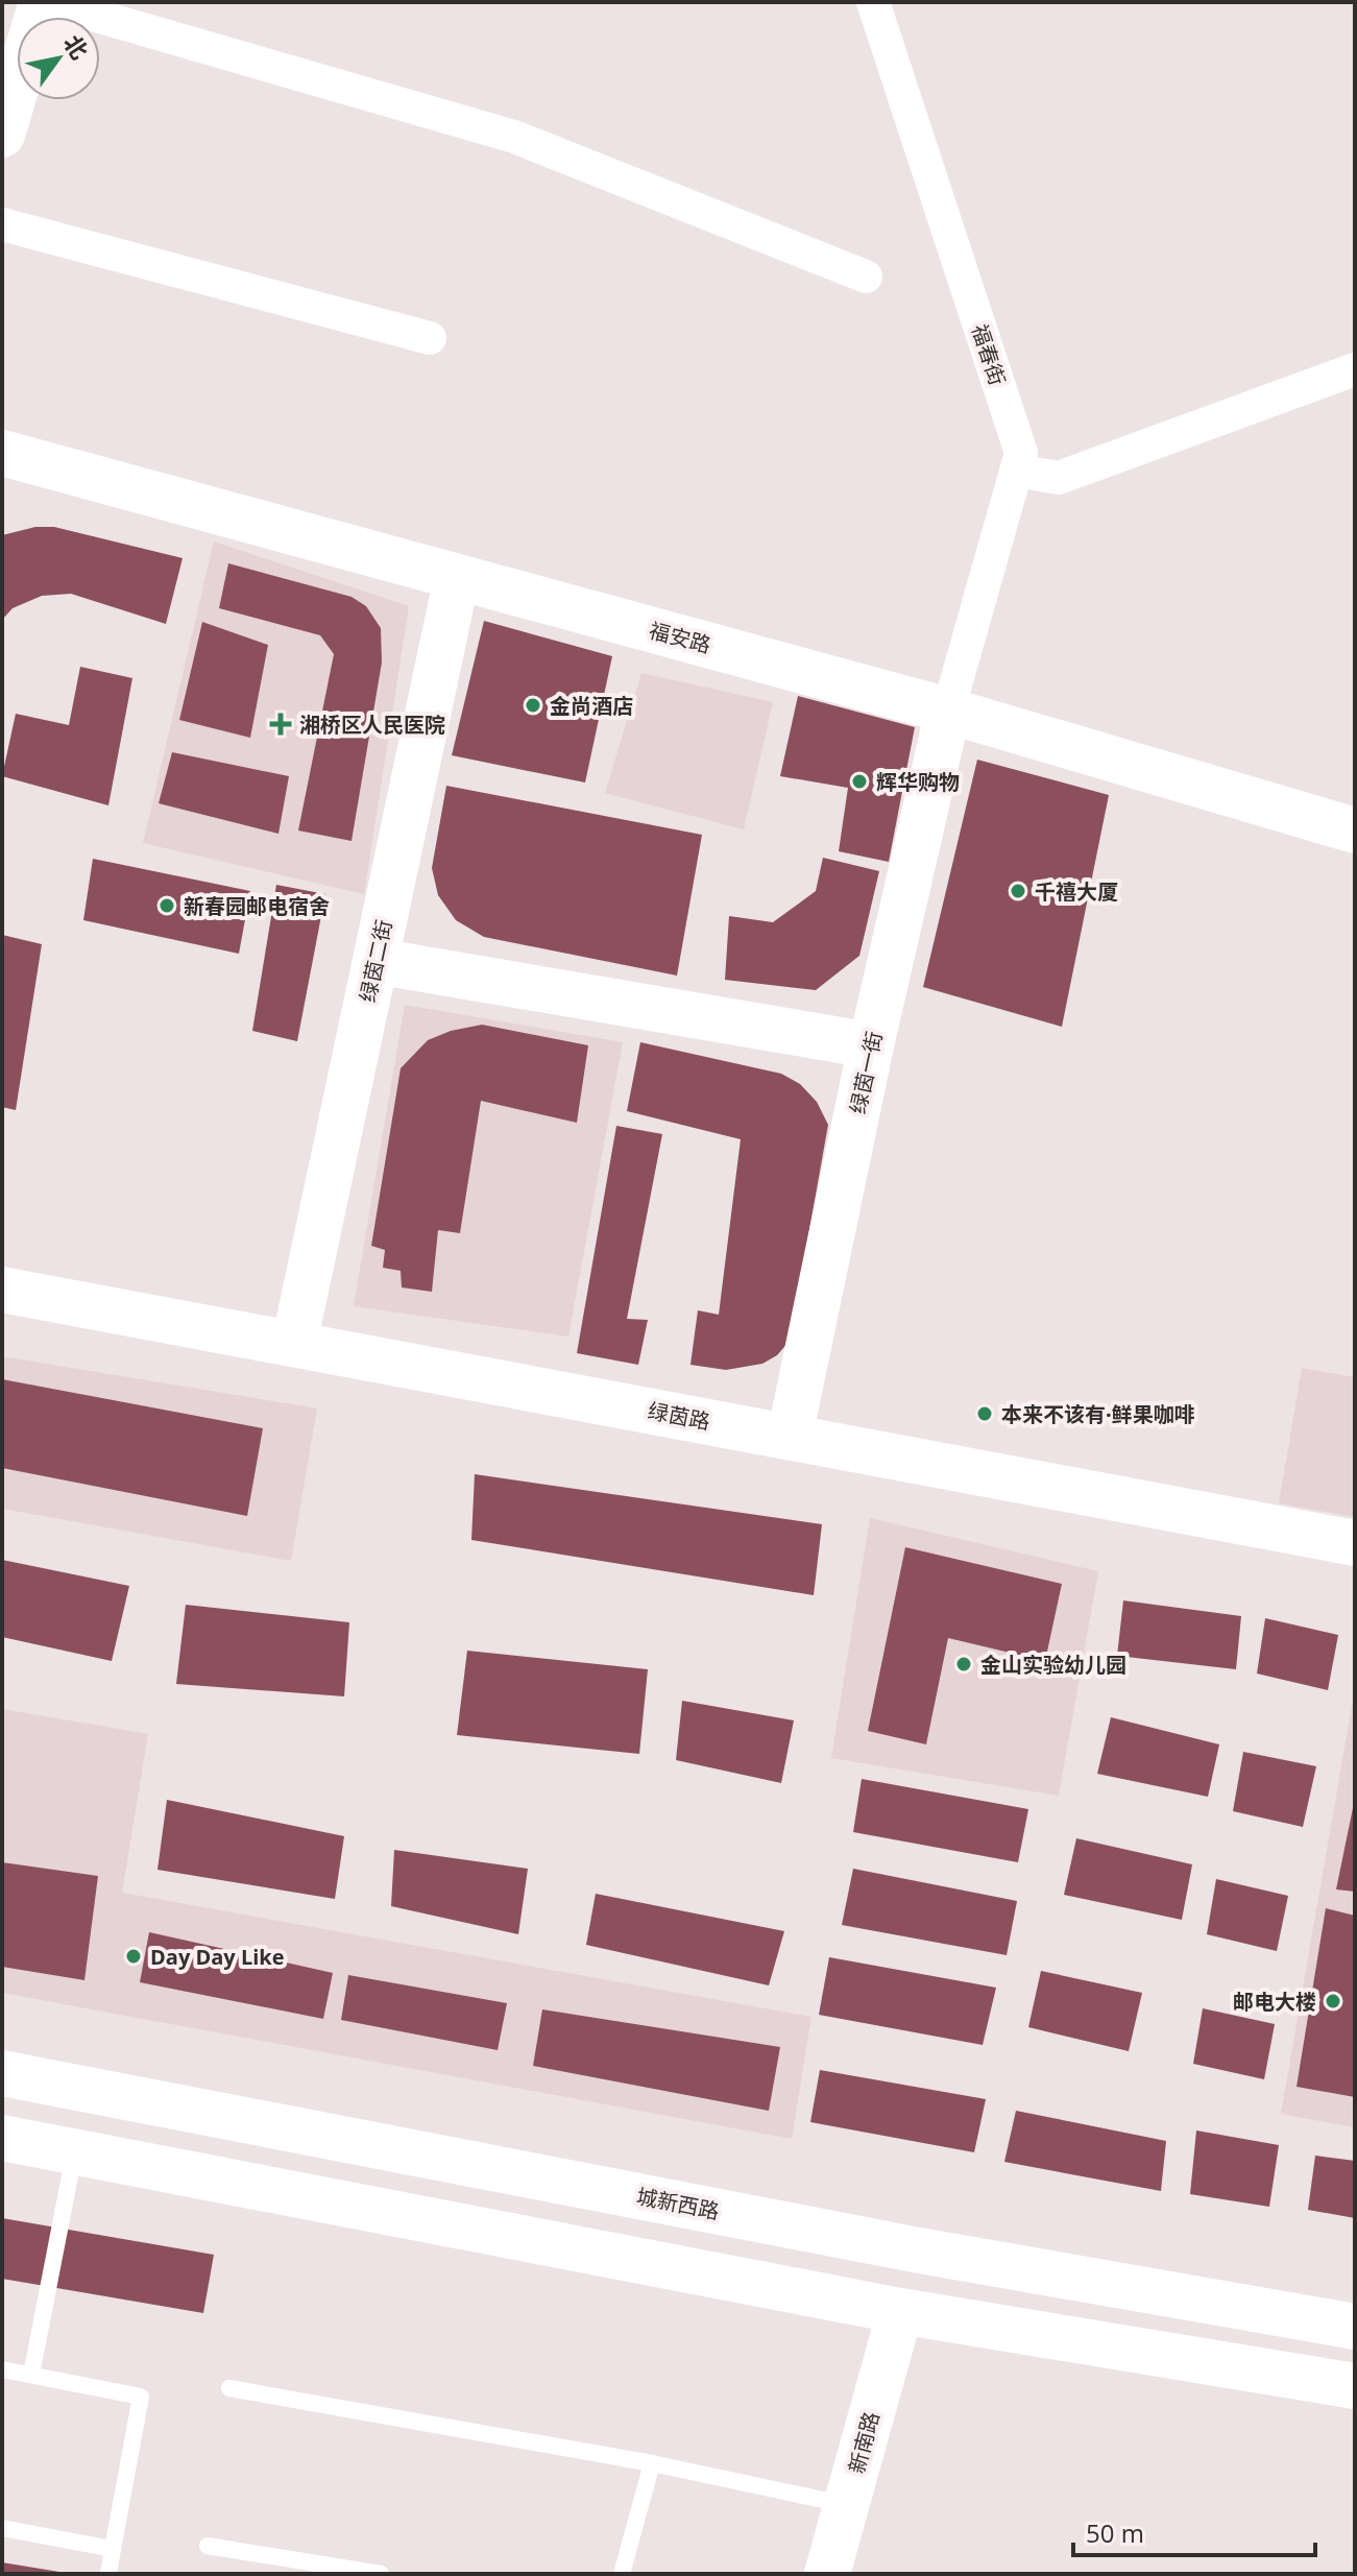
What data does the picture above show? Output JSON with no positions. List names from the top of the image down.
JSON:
{
  "streets": {
    "street": [
      "福春街",
      "福安路",
      "绿茵二街",
      "绿茵一街",
      "绿茵路",
      "城新西路",
      "新南路"
    ]
  },
  "crossings": [
    ["福春街", "福安路"],
    ["福春街", "绿茵一街"],
    ["福安路", "绿茵二街"],
    ["福安路", "绿茵一街"],
    ["绿茵二街", "绿茵路"],
    ["绿茵一街", "绿茵路"]
  ],
  "places": {
    "other": [
      "金尚酒店",
      "辉华购物",
      "千禧大厦",
      "新春园邮电宿舍",
      "本来不该有·鲜果咖啡",
      "金山实验幼儿园",
      "Day Day Like",
      "邮电大楼"
    ],
    "health": ["湘桥区人民医院"]
  },
  "scale_bar": "50 m",
  "north": "top right"
}
